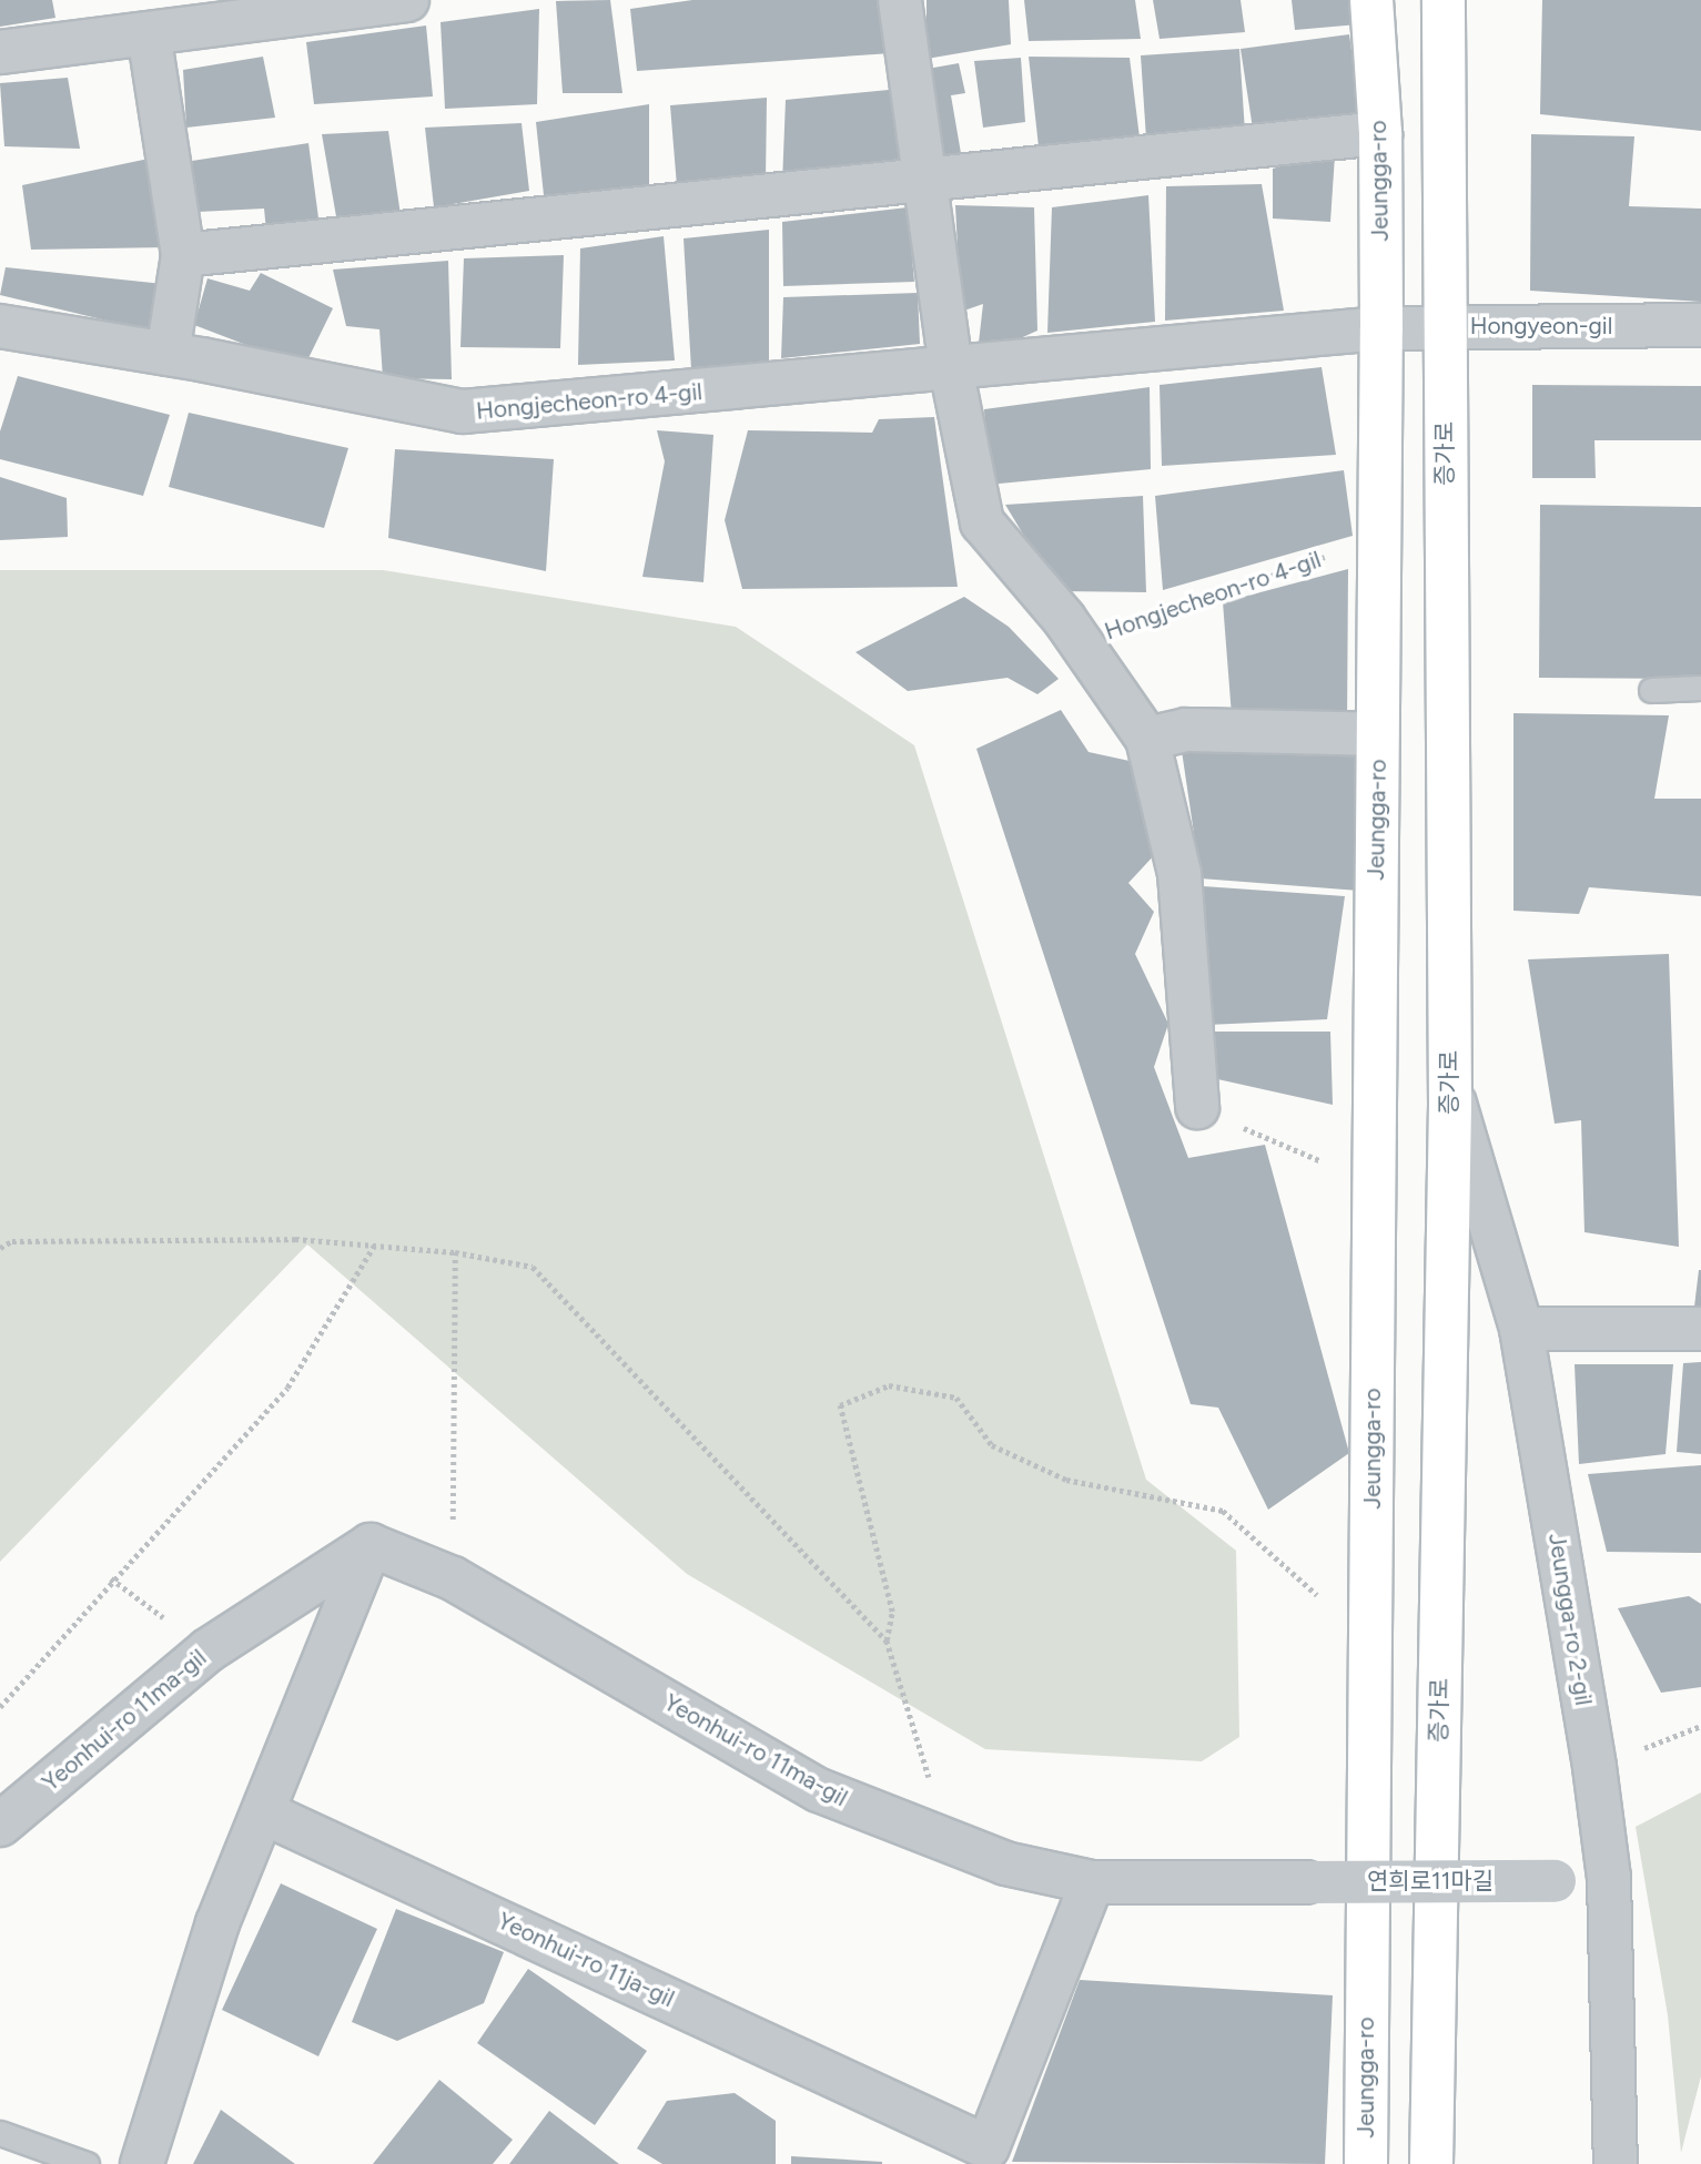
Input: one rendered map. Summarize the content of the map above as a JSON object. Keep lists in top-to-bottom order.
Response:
{
  "streets": {
    "main road": ["Jeungga-ro", "증가로"],
    "street": [
      "Hongyeon-gil",
      "Hongjecheon-ro 4-gil",
      "Jeungga-ro 2-gil",
      "Yeonhui-ro 11ma-gil",
      "연희로11마길",
      "Yeonhui-ro 11ja-gil"
    ]
  },
  "crossings": [
    ["Jeungga-ro", "Hongyeon-gil"],
    ["Jeungga-ro", "Hongjecheon-ro 4-gil"],
    ["Hongyeon-gil", "Hongjecheon-ro 4-gil"],
    ["Hongyeon-gil", "증가로"],
    ["증가로", "Jeungga-ro 2-gil"],
    ["Jeungga-ro 2-gil", "연희로11마길"],
    ["Yeonhui-ro 11ma-gil", "연희로11마길"],
    ["Yeonhui-ro 11ma-gil", "Yeonhui-ro 11ja-gil"]
  ]
}
